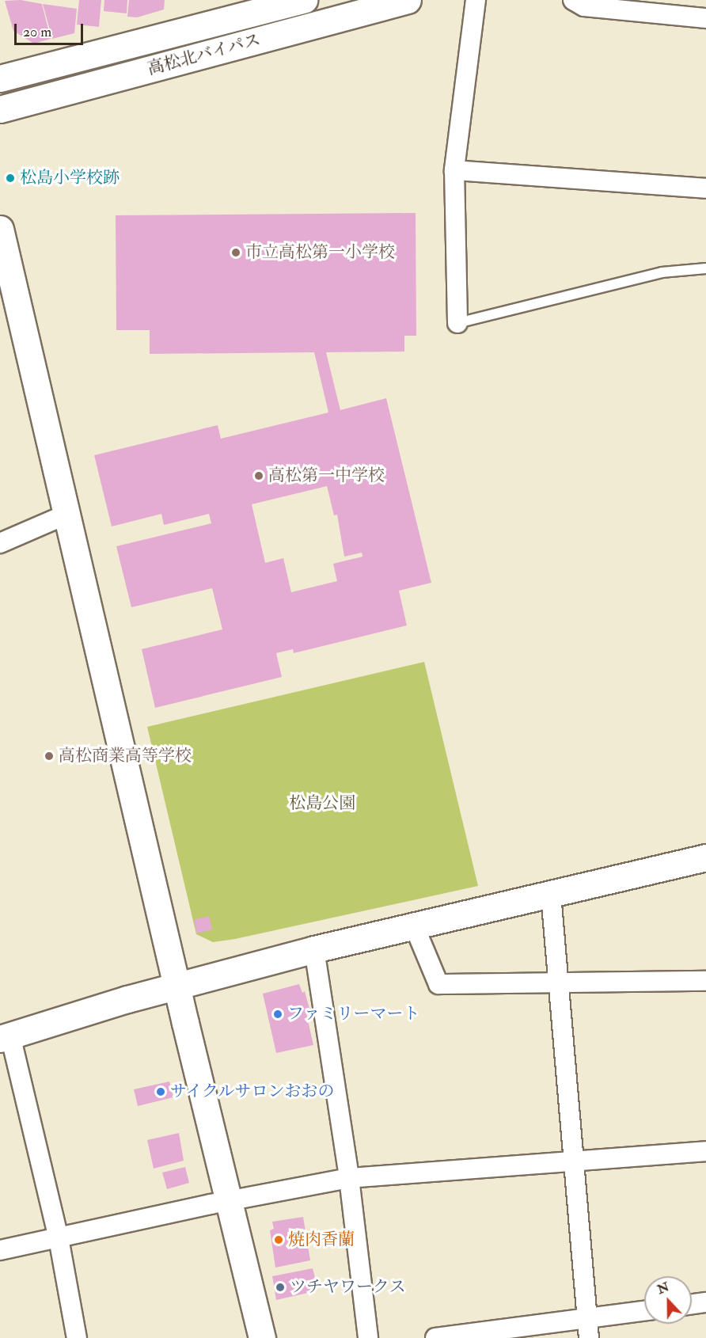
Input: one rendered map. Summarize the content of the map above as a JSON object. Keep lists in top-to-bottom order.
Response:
{
  "streets": {
    "main road": ["高松北バイパス"]
  },
  "parks": ["松島公園"],
  "places": [
    "松島小学校跡",
    "市立高松第一小学校",
    "高松第一中学校",
    "高松商業高等学校",
    "ファミリーマート",
    "サイクルサロンおおの",
    "焼肉香蘭",
    "ツチヤワークス"
  ],
  "scale_bar": "20 m",
  "north": "top"
}
